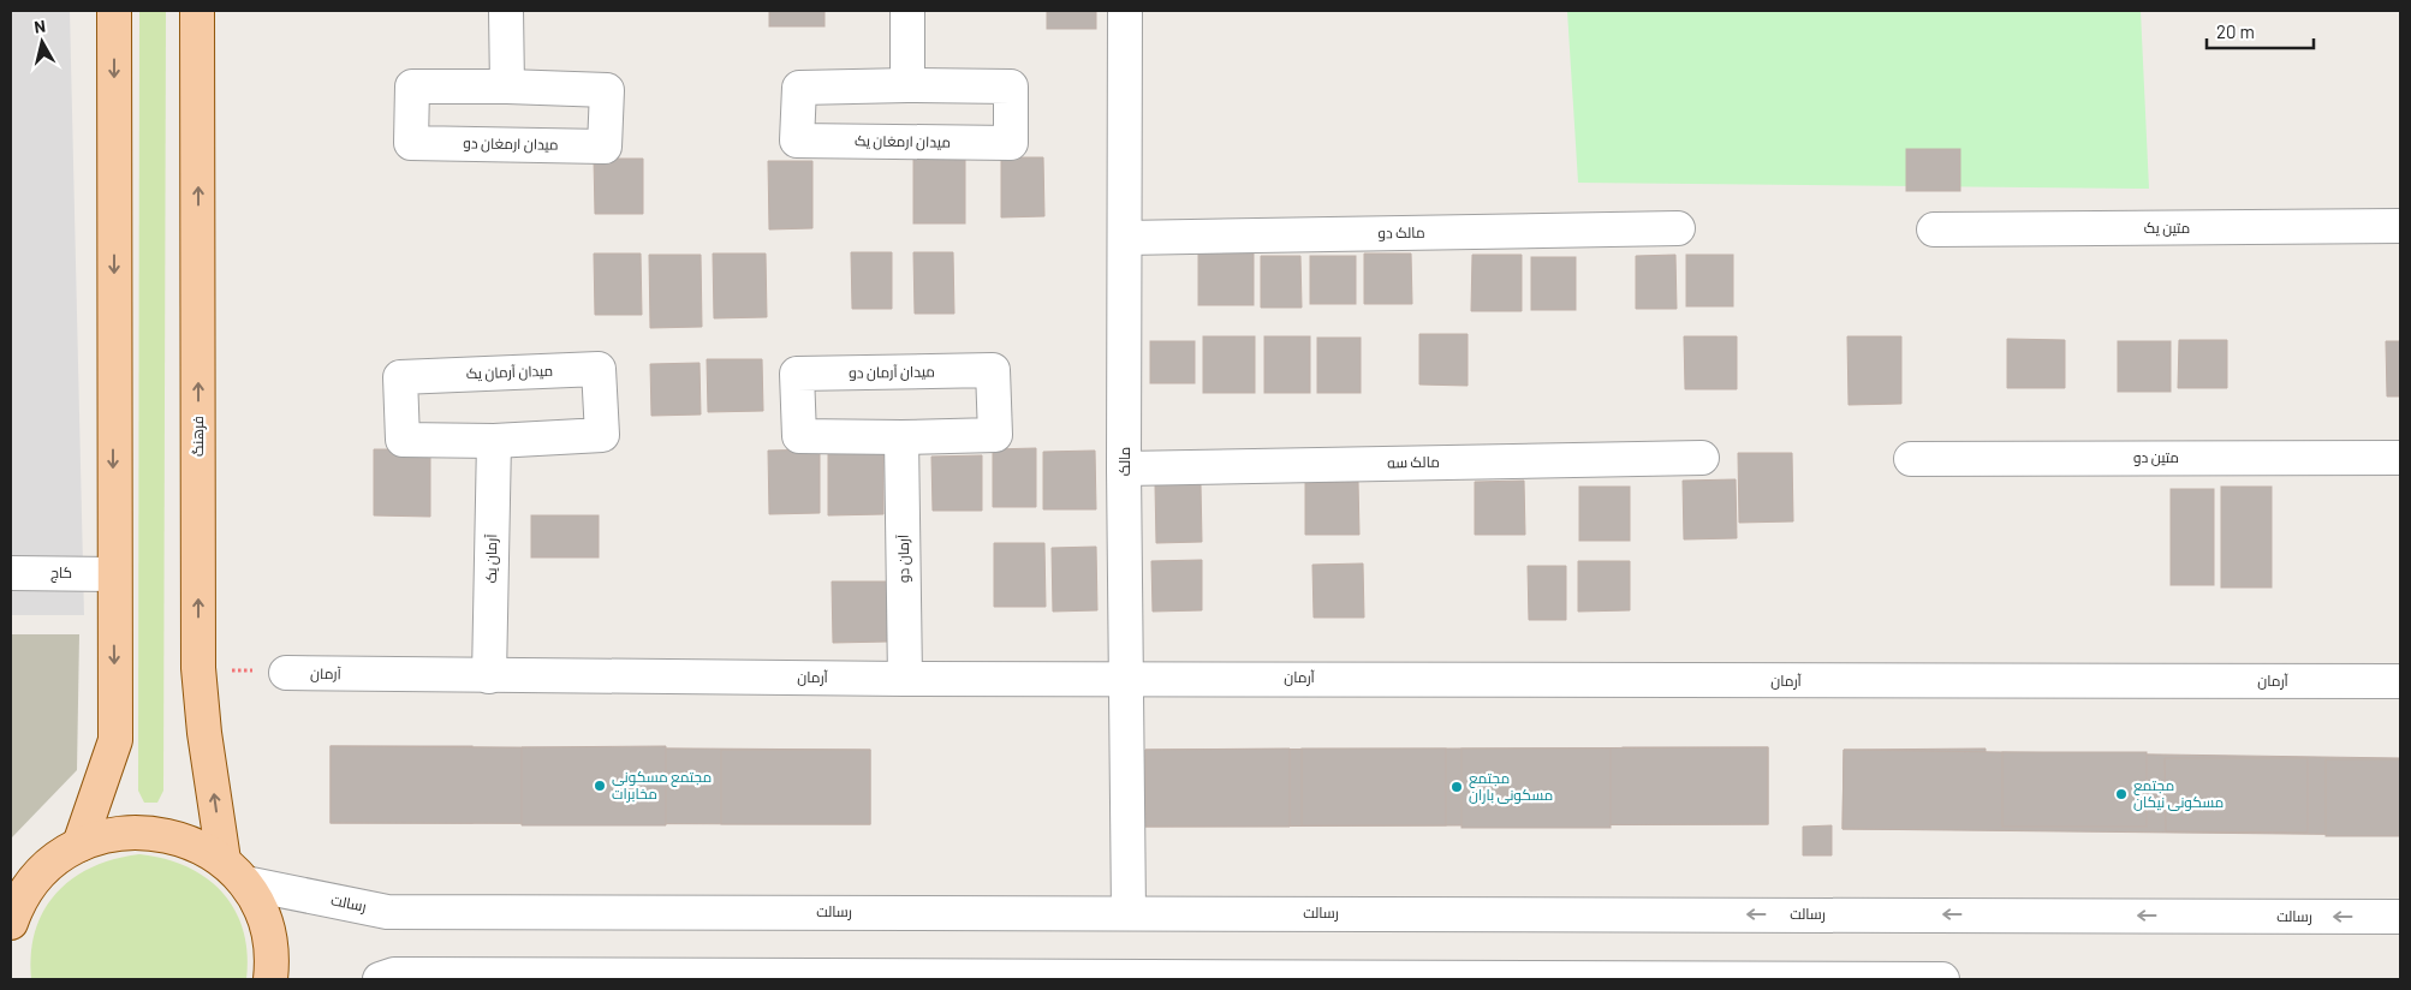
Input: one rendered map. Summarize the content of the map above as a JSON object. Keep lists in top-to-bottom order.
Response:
{
  "streets": {
    "main road": ["فرهنگ"],
    "street": [
      "میدان ارمغان یک",
      "میدان ارمغان دو",
      "متین یک",
      "مالک دو",
      "میدان آرمان یک",
      "میدان آرمان دو",
      "متین دو",
      "مالک",
      "مالک سه",
      "آرمان یک",
      "آرمان دو",
      "کاج",
      "آرمان",
      "رسالت"
    ]
  },
  "crossings": [
    ["مالک دو", "مالک"],
    ["میدان آرمان یک", "آرمان یک"],
    ["میدان آرمان دو", "آرمان دو"],
    ["فرهنگ", "رسالت"],
    ["مالک", "مالک سه"],
    ["مالک", "آرمان"],
    ["مالک", "رسالت"],
    ["آرمان یک", "آرمان"],
    ["آرمان دو", "آرمان"]
  ],
  "places": ["مجتمع مسکونی مخابرات", "مجتمع مسکونی باران", "مجتمع مسکونی نیکان"],
  "scale_bar": "20 m",
  "north": "top"
}
